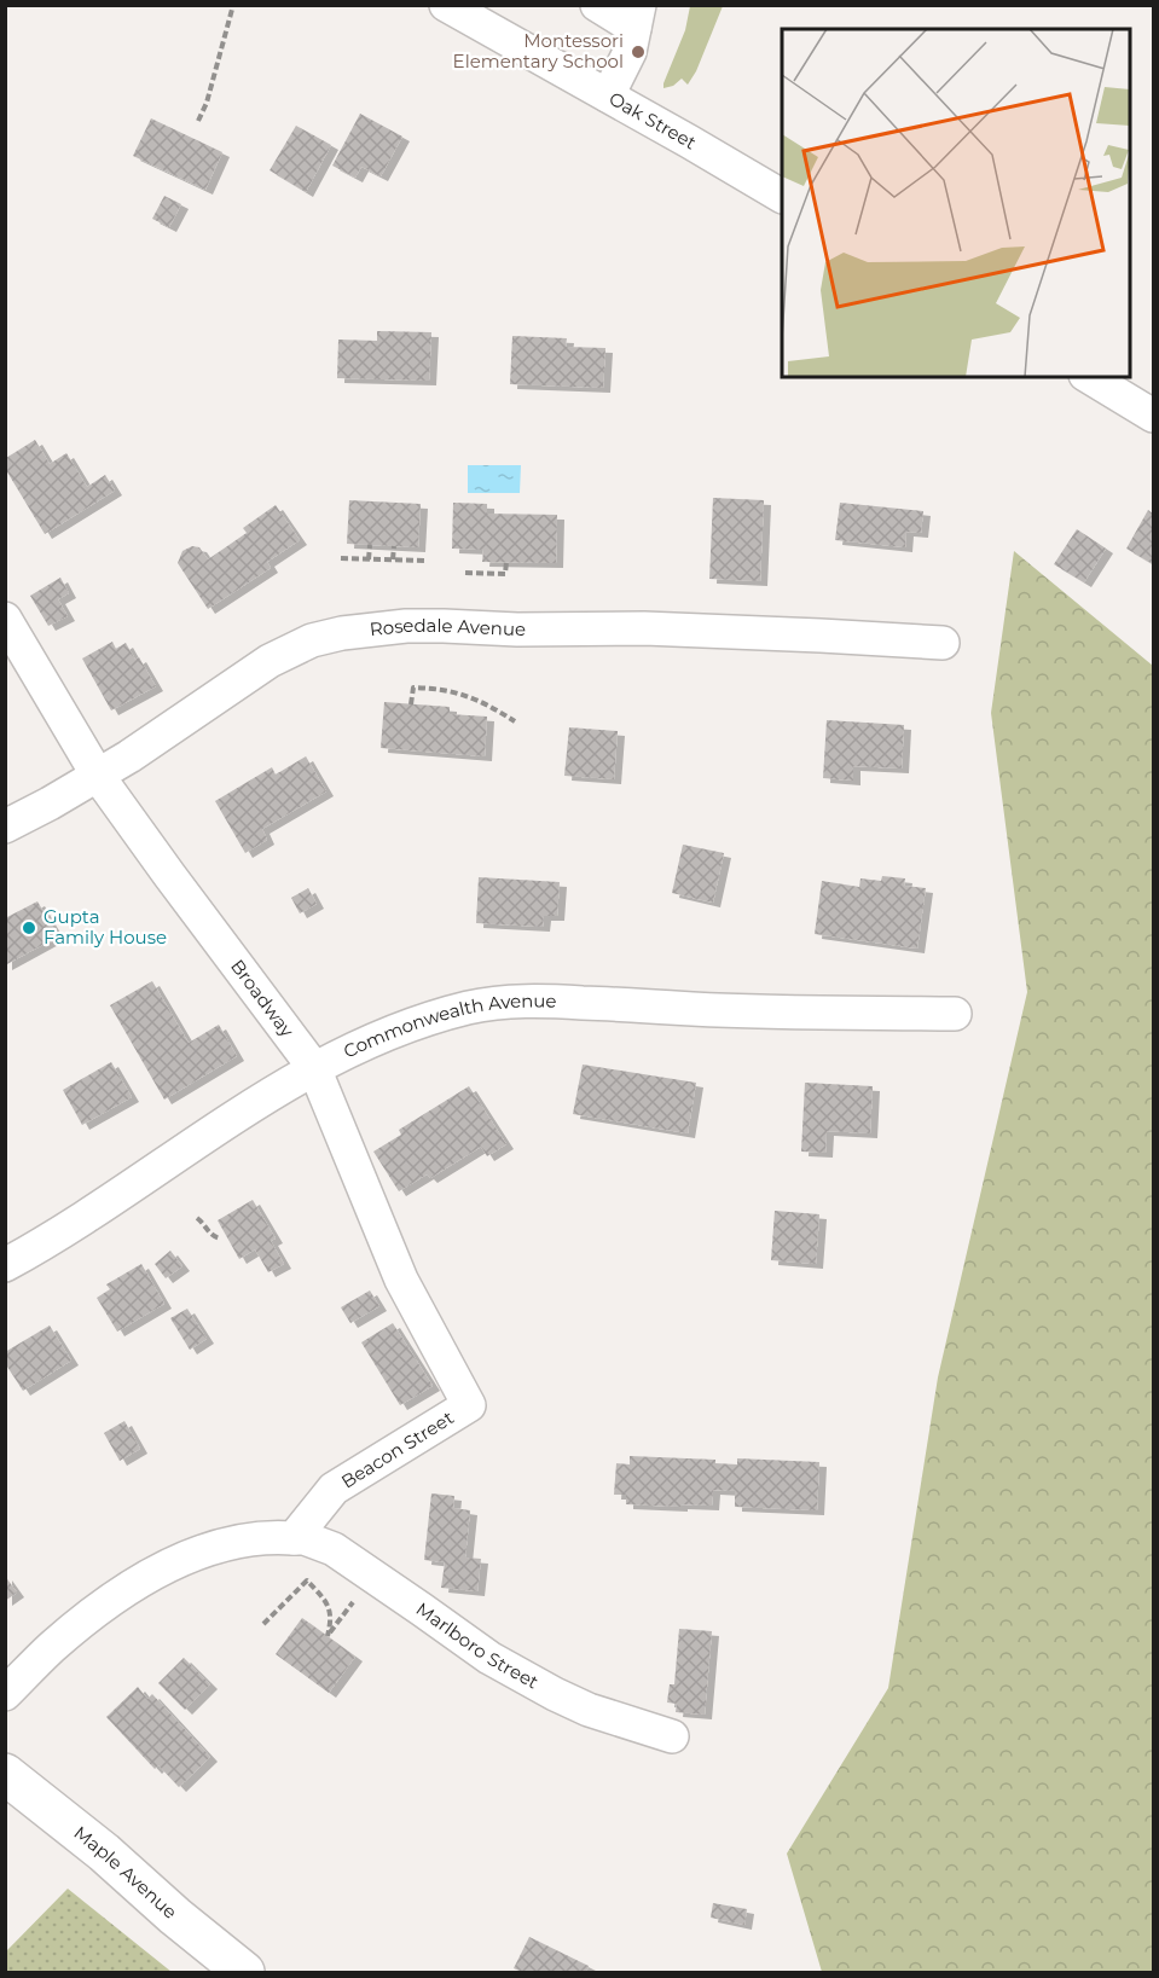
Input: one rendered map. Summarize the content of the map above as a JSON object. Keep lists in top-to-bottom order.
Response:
{
  "streets": {
    "main road": ["Maple Avenue"],
    "street": [
      "Oak Street",
      "Rosedale Avenue",
      "Broadway",
      "Commonwealth Avenue",
      "Beacon Street",
      "Marlboro Street"
    ]
  },
  "crossings": [
    ["Rosedale Avenue", "Broadway"],
    ["Broadway", "Commonwealth Avenue"],
    ["Broadway", "Beacon Street"],
    ["Beacon Street", "Marlboro Street"]
  ],
  "places": ["Montessori Elementary School", "Gupta Family House"]
}
